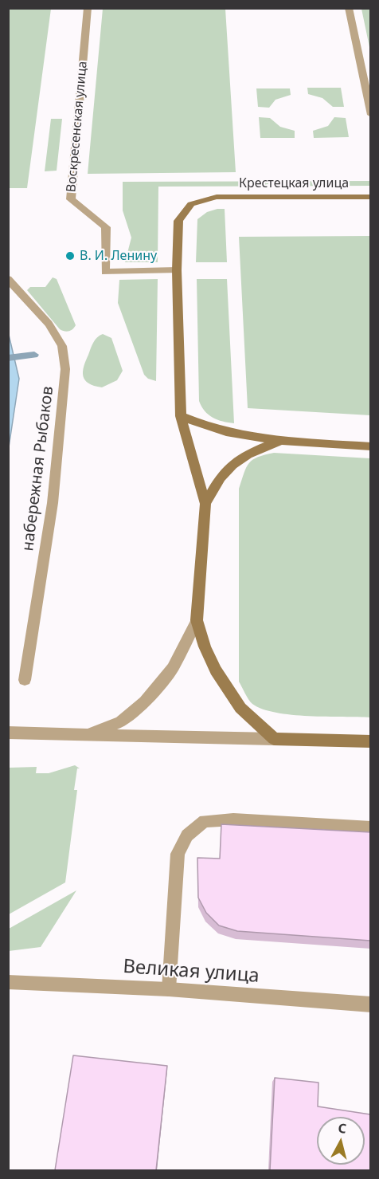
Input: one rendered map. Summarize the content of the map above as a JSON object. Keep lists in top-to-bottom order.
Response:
{
  "streets": {
    "main road": ["Крестецкая улица"],
    "street": ["Воскресенская улица", "набережная Рыбаков", "Великая улица"]
  },
  "crossings": [
    ["Воскресенская улица", "Крестецкая улица"]
  ],
  "places": ["В. И. Ленину"],
  "north": "top"
}
